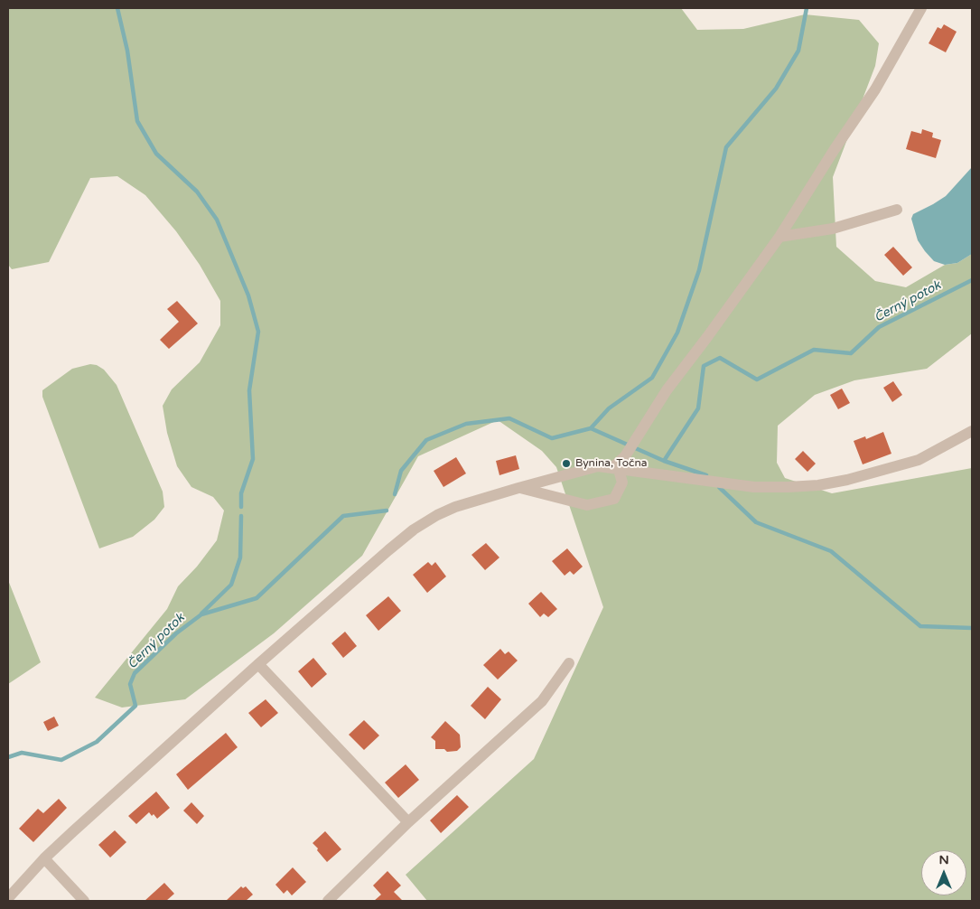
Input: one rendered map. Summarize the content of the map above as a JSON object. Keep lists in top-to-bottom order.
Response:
{
  "water": ["Černý potok"],
  "places": ["Bynina, Točna"],
  "north": "top"
}
